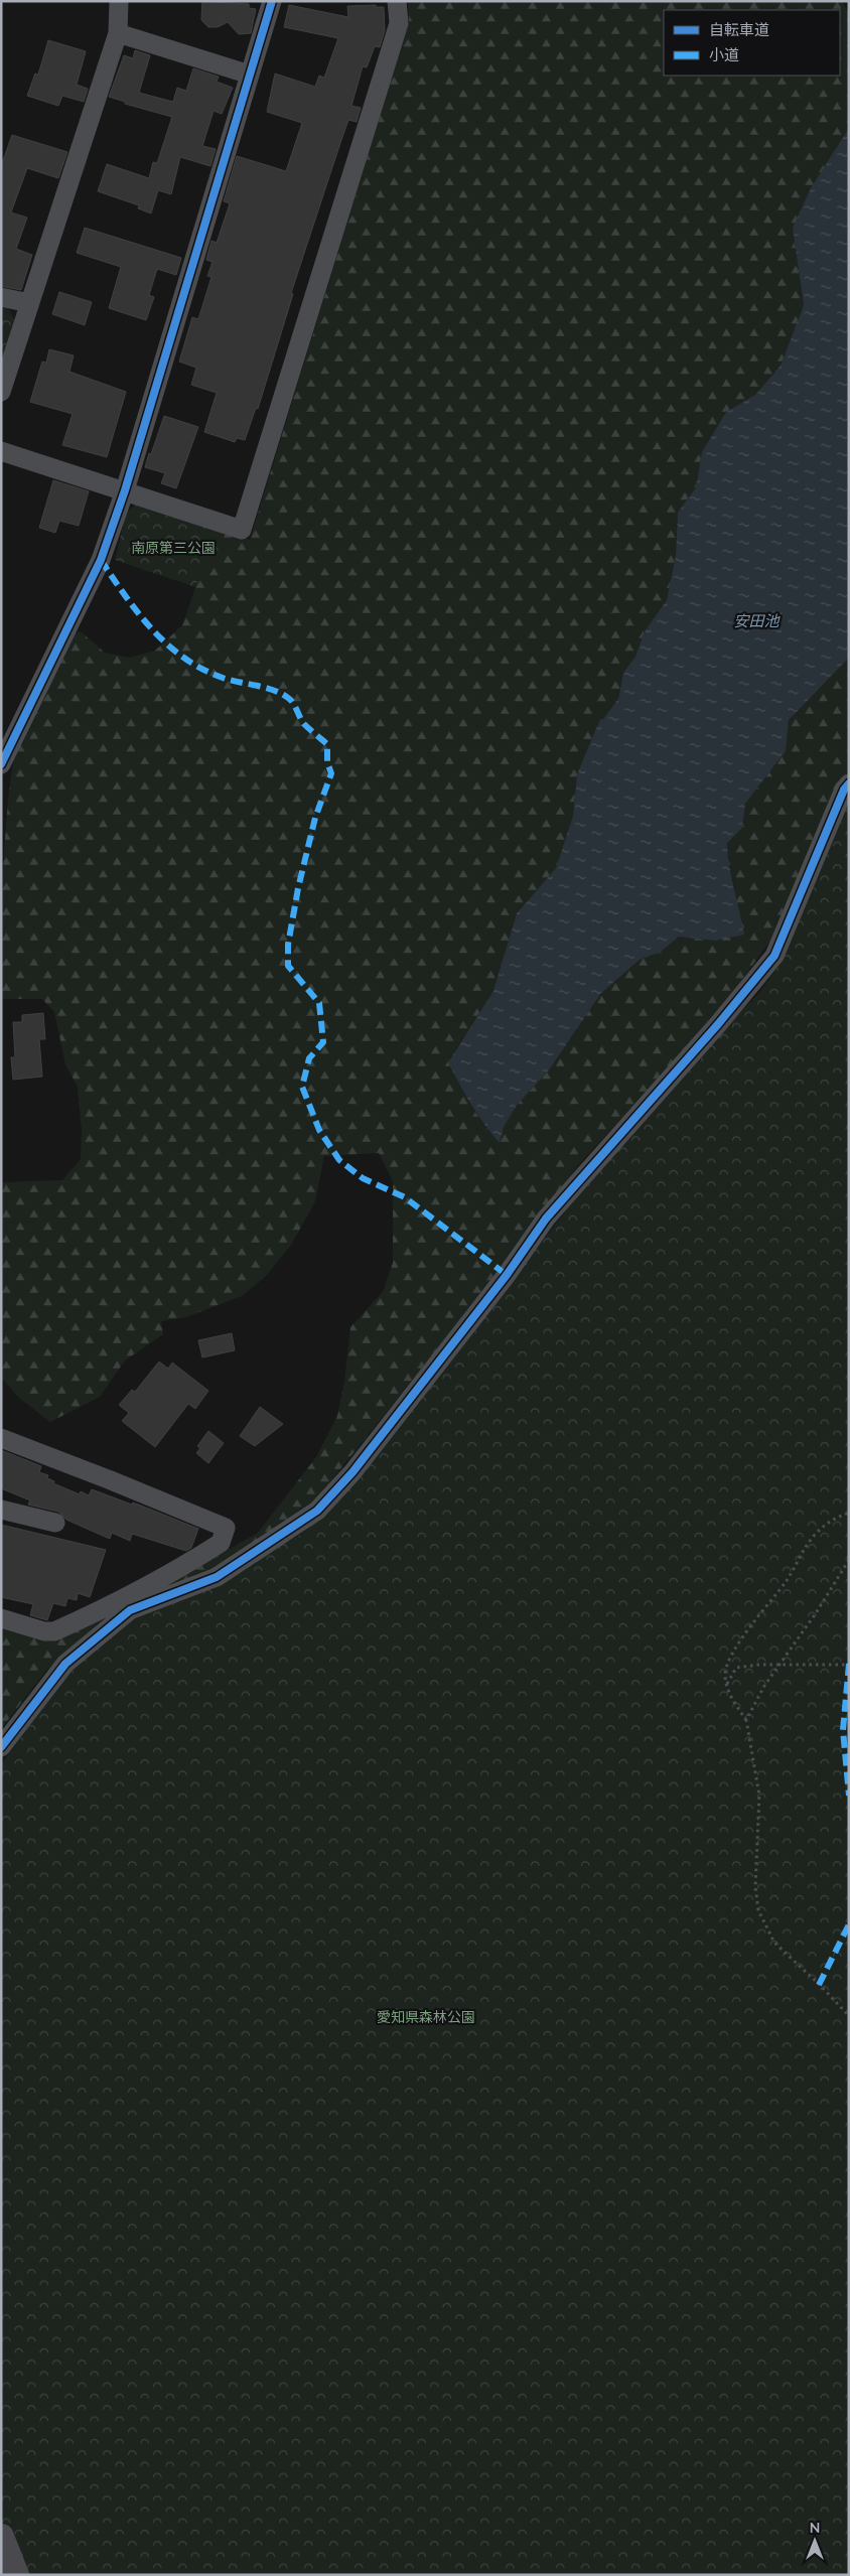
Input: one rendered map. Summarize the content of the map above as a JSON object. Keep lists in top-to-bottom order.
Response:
{
  "water": ["安田池"],
  "parks": ["南原第三公園", "愛知県森林公園"],
  "legend": ["自転車道", "小道"],
  "north": "top"
}
